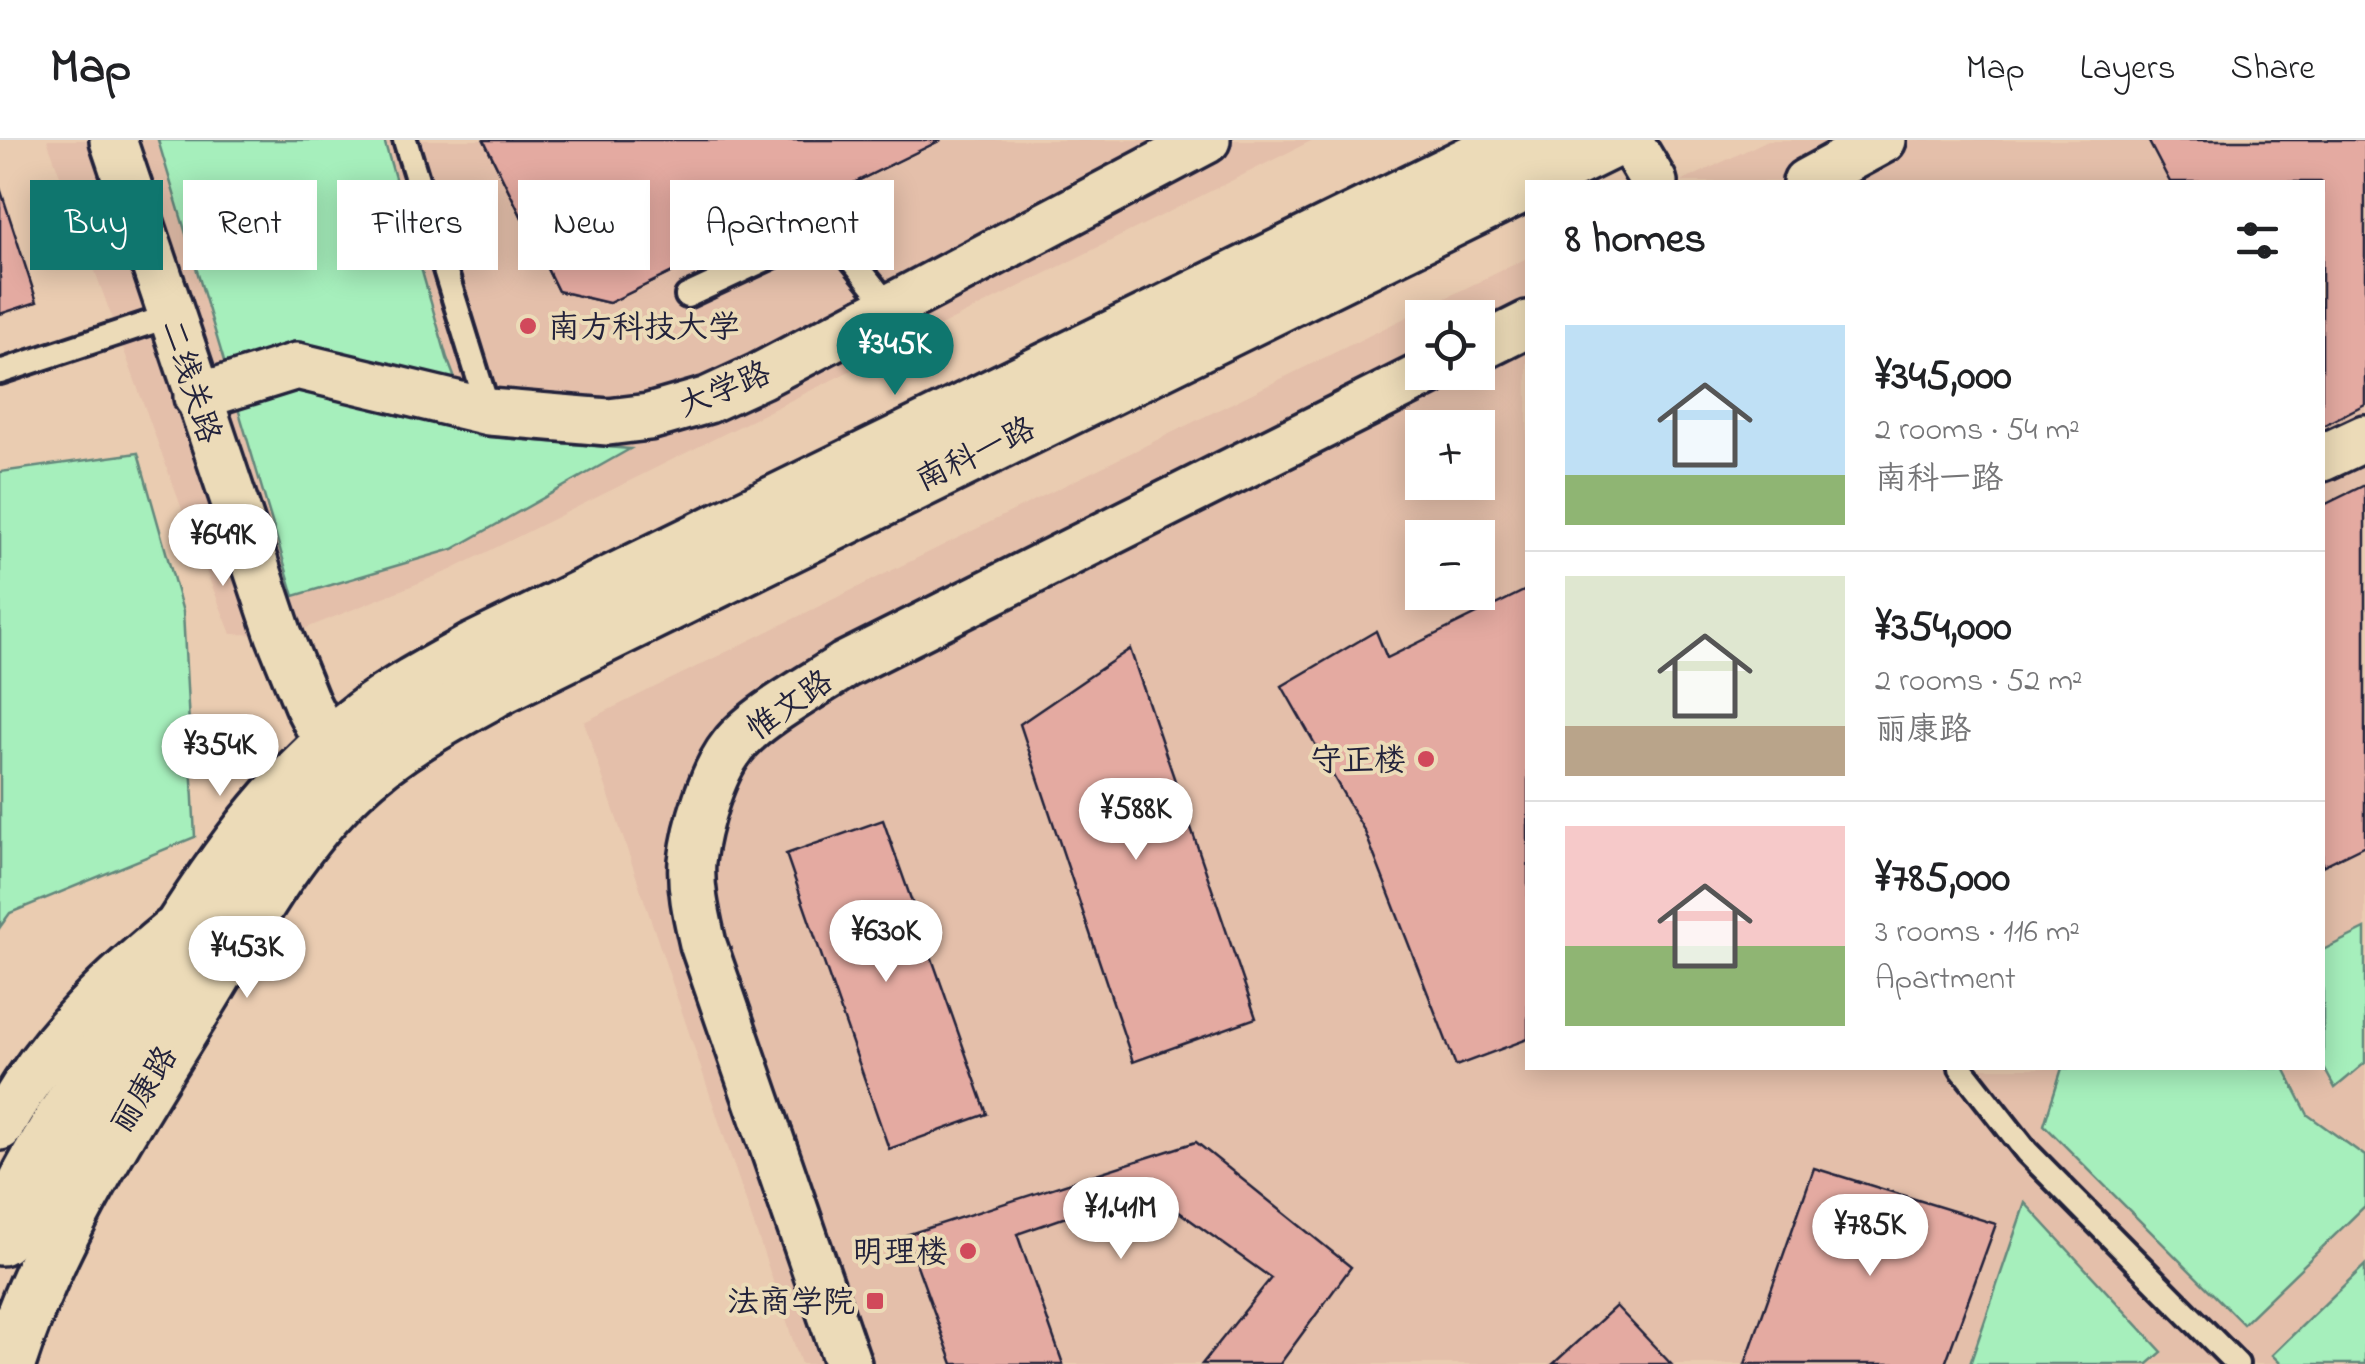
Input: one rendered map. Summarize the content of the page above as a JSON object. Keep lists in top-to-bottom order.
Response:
{
  "streets": {
    "street": [
      "二线关路",
      "大学路",
      "南科一路",
      "惟文路",
      "丽康路"
    ]
  },
  "crossings": [
    ["二线关路", "大学路"],
    ["二线关路", "南科一路"],
    ["二线关路", "丽康路"],
    ["南科一路", "丽康路"]
  ],
  "places": {
    "other": ["南方科技大学", "守正楼", "明理楼"],
    "transit": ["法商学院"]
  },
  "page": {
    "header": "Map",
    "nav": ["Map", "Layers", "Share"],
    "chip": [
      "Buy",
      "Rent",
      "Filters",
      "New",
      "Apartment"
    ],
    "heading": "8 homes",
    "map_buttons": ["+", "−"],
    "list": [
      {
        "name": "¥345,000",
        "note": "2 rooms · 54 m² · 南科一路"
      },
      {
        "name": "¥354,000",
        "note": "2 rooms · 52 m² · 丽康路"
      },
      {
        "name": "¥785,000",
        "note": "3 rooms · 116 m² · Apartment"
      }
    ],
    "price": [
      "¥345K",
      "¥649K",
      "¥354K",
      "¥588K",
      "¥630K",
      "¥453K",
      "¥1.41M",
      "¥785K"
    ]
  }
}
